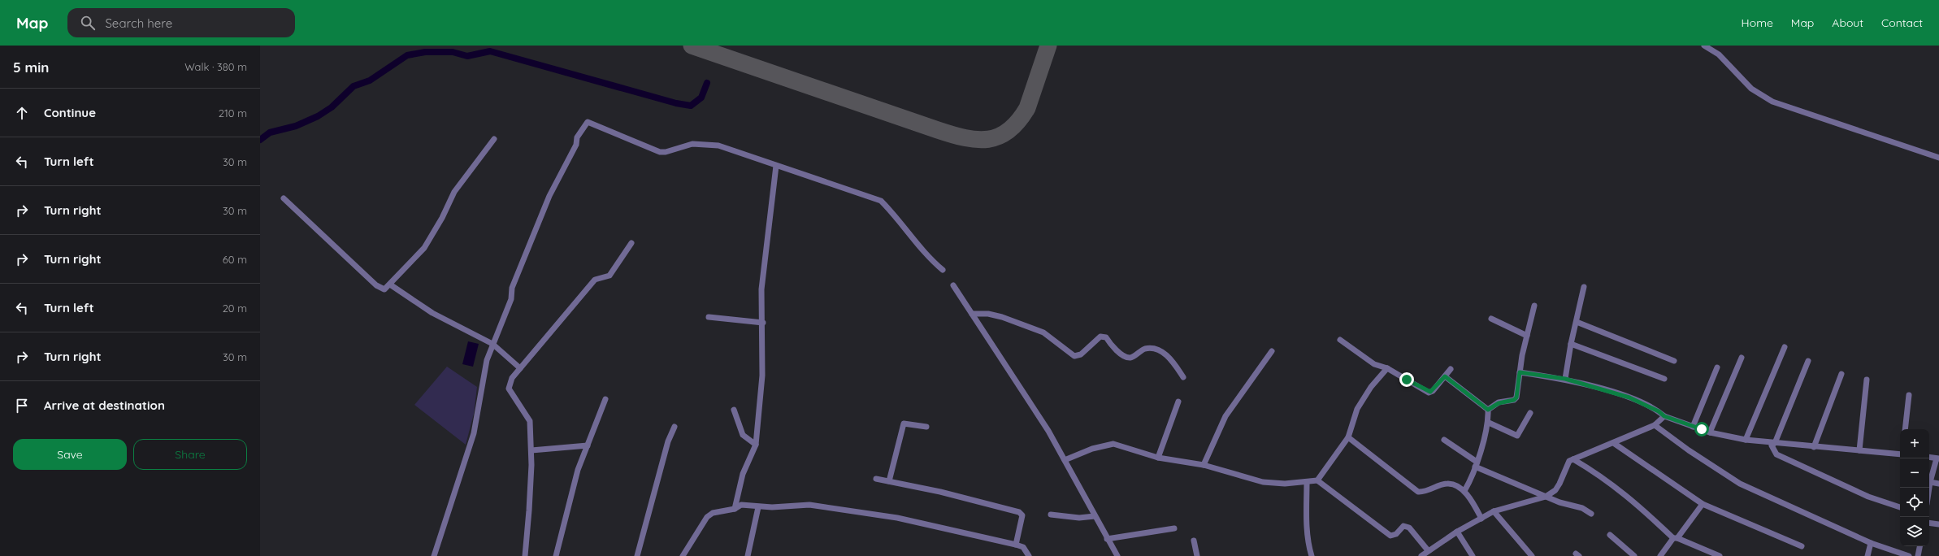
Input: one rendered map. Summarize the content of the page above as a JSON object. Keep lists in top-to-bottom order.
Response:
{
  "page": {
    "header": "Map",
    "search": "Search here",
    "nav": [
      "Home",
      "Map",
      "About",
      "Contact"
    ],
    "heading": ["5 min", "Walk · 380 m"],
    "list": [
      ["Continue", "210 m"],
      ["Turn left", "30 m"],
      ["Turn right", "30 m"],
      ["Turn right", "60 m"],
      ["Turn left", "20 m"],
      ["Turn right", "30 m"],
      "Arrive at destination"
    ],
    "buttons": ["Save", "Share"],
    "map_buttons": ["+", "−"]
  }
}
